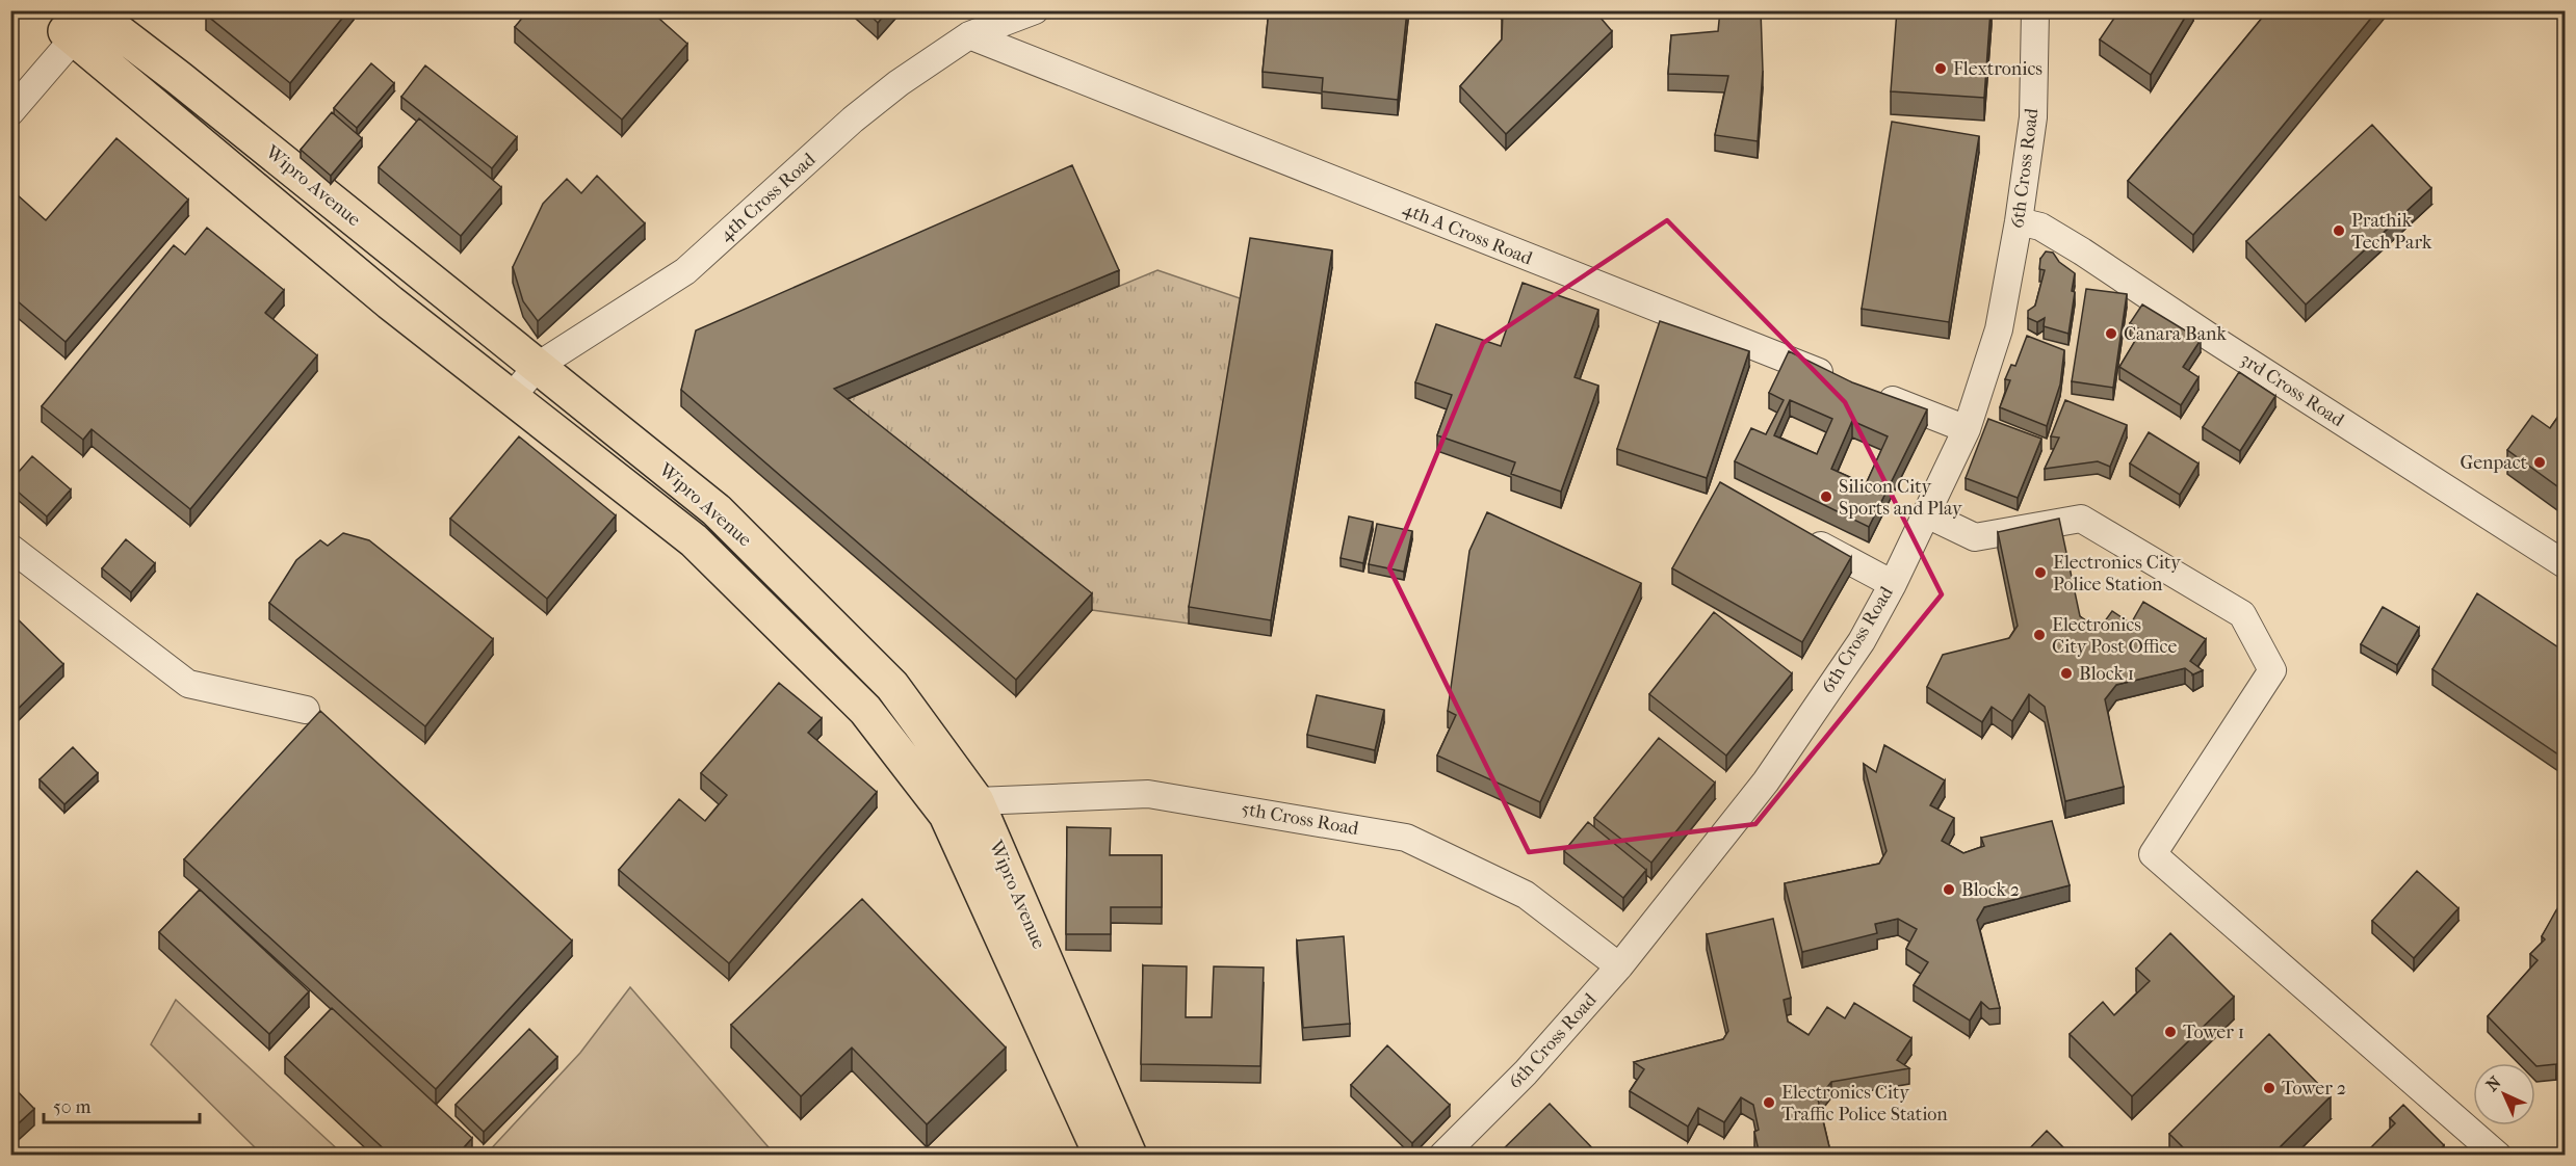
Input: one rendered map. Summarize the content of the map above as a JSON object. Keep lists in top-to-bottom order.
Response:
{
  "streets": {
    "main road": ["Wipro Avenue"],
    "street": [
      "6th Cross Road",
      "4th Cross Road",
      "4th A Cross Road",
      "3rd Cross Road",
      "5th Cross Road"
    ]
  },
  "crossings": [
    ["6th Cross Road", "4th A Cross Road"],
    ["6th Cross Road", "3rd Cross Road"],
    ["6th Cross Road", "5th Cross Road"],
    ["Wipro Avenue", "4th Cross Road"],
    ["Wipro Avenue", "5th Cross Road"],
    ["4th Cross Road", "4th A Cross Road"]
  ],
  "places": [
    "Flextronics",
    "Prathik Tech Park",
    "Canara Bank",
    "Genpact",
    "Silicon City Sports and Play",
    "Electronics City Police Station",
    "Electronics City Post Office",
    "Block 1",
    "Block 2",
    "Tower 1",
    "Tower 2",
    "Electronics City Traffic Police Station"
  ],
  "scale_bar": "50 m",
  "north": "top left"
}
